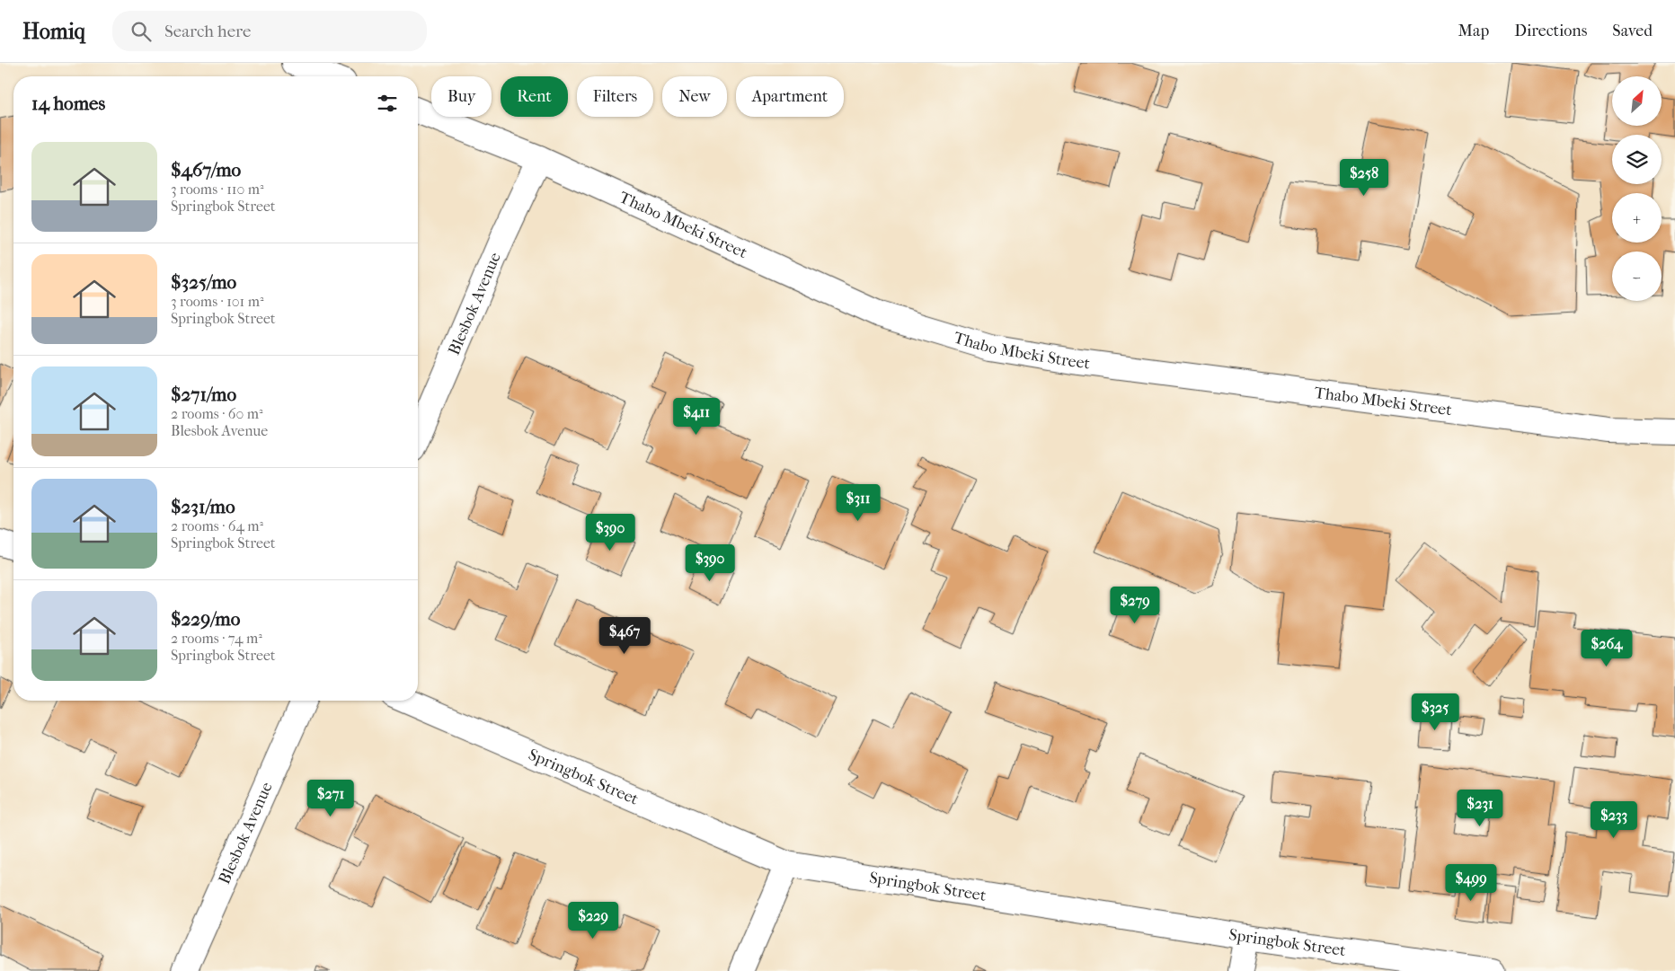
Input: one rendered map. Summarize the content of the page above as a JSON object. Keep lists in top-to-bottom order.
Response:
{
  "streets": {
    "street": ["Thabo Mbeki Street", "Blesbok Avenue", "Springbok Street"]
  },
  "crossings": [
    ["Thabo Mbeki Street", "Blesbok Avenue"]
  ],
  "north": "top right",
  "page": {
    "header": "Homiq",
    "search": "Search here",
    "nav": ["Map", "Directions", "Saved"],
    "map_buttons": ["+", "−"],
    "chip": [
      "Buy",
      "Rent",
      "Filters",
      "New",
      "Apartment"
    ],
    "heading": "14 homes",
    "list": [
      {
        "name": "$467/mo",
        "note": "3 rooms · 110 m² · Springbok Street"
      },
      {
        "name": "$325/mo",
        "note": "3 rooms · 101 m² · Springbok Street"
      },
      {
        "name": "$271/mo",
        "note": "2 rooms · 60 m² · Blesbok Avenue"
      },
      {
        "name": "$231/mo",
        "note": "2 rooms · 64 m² · Springbok Street"
      },
      {
        "name": "$229/mo",
        "note": "2 rooms · 74 m² · Springbok Street"
      }
    ],
    "price": [
      "$258",
      "$411",
      "$311",
      "$390",
      "$390",
      "$279",
      "$467",
      "$264",
      "$325",
      "$271",
      "$231",
      "$233",
      "$499",
      "$229"
    ]
  }
}
